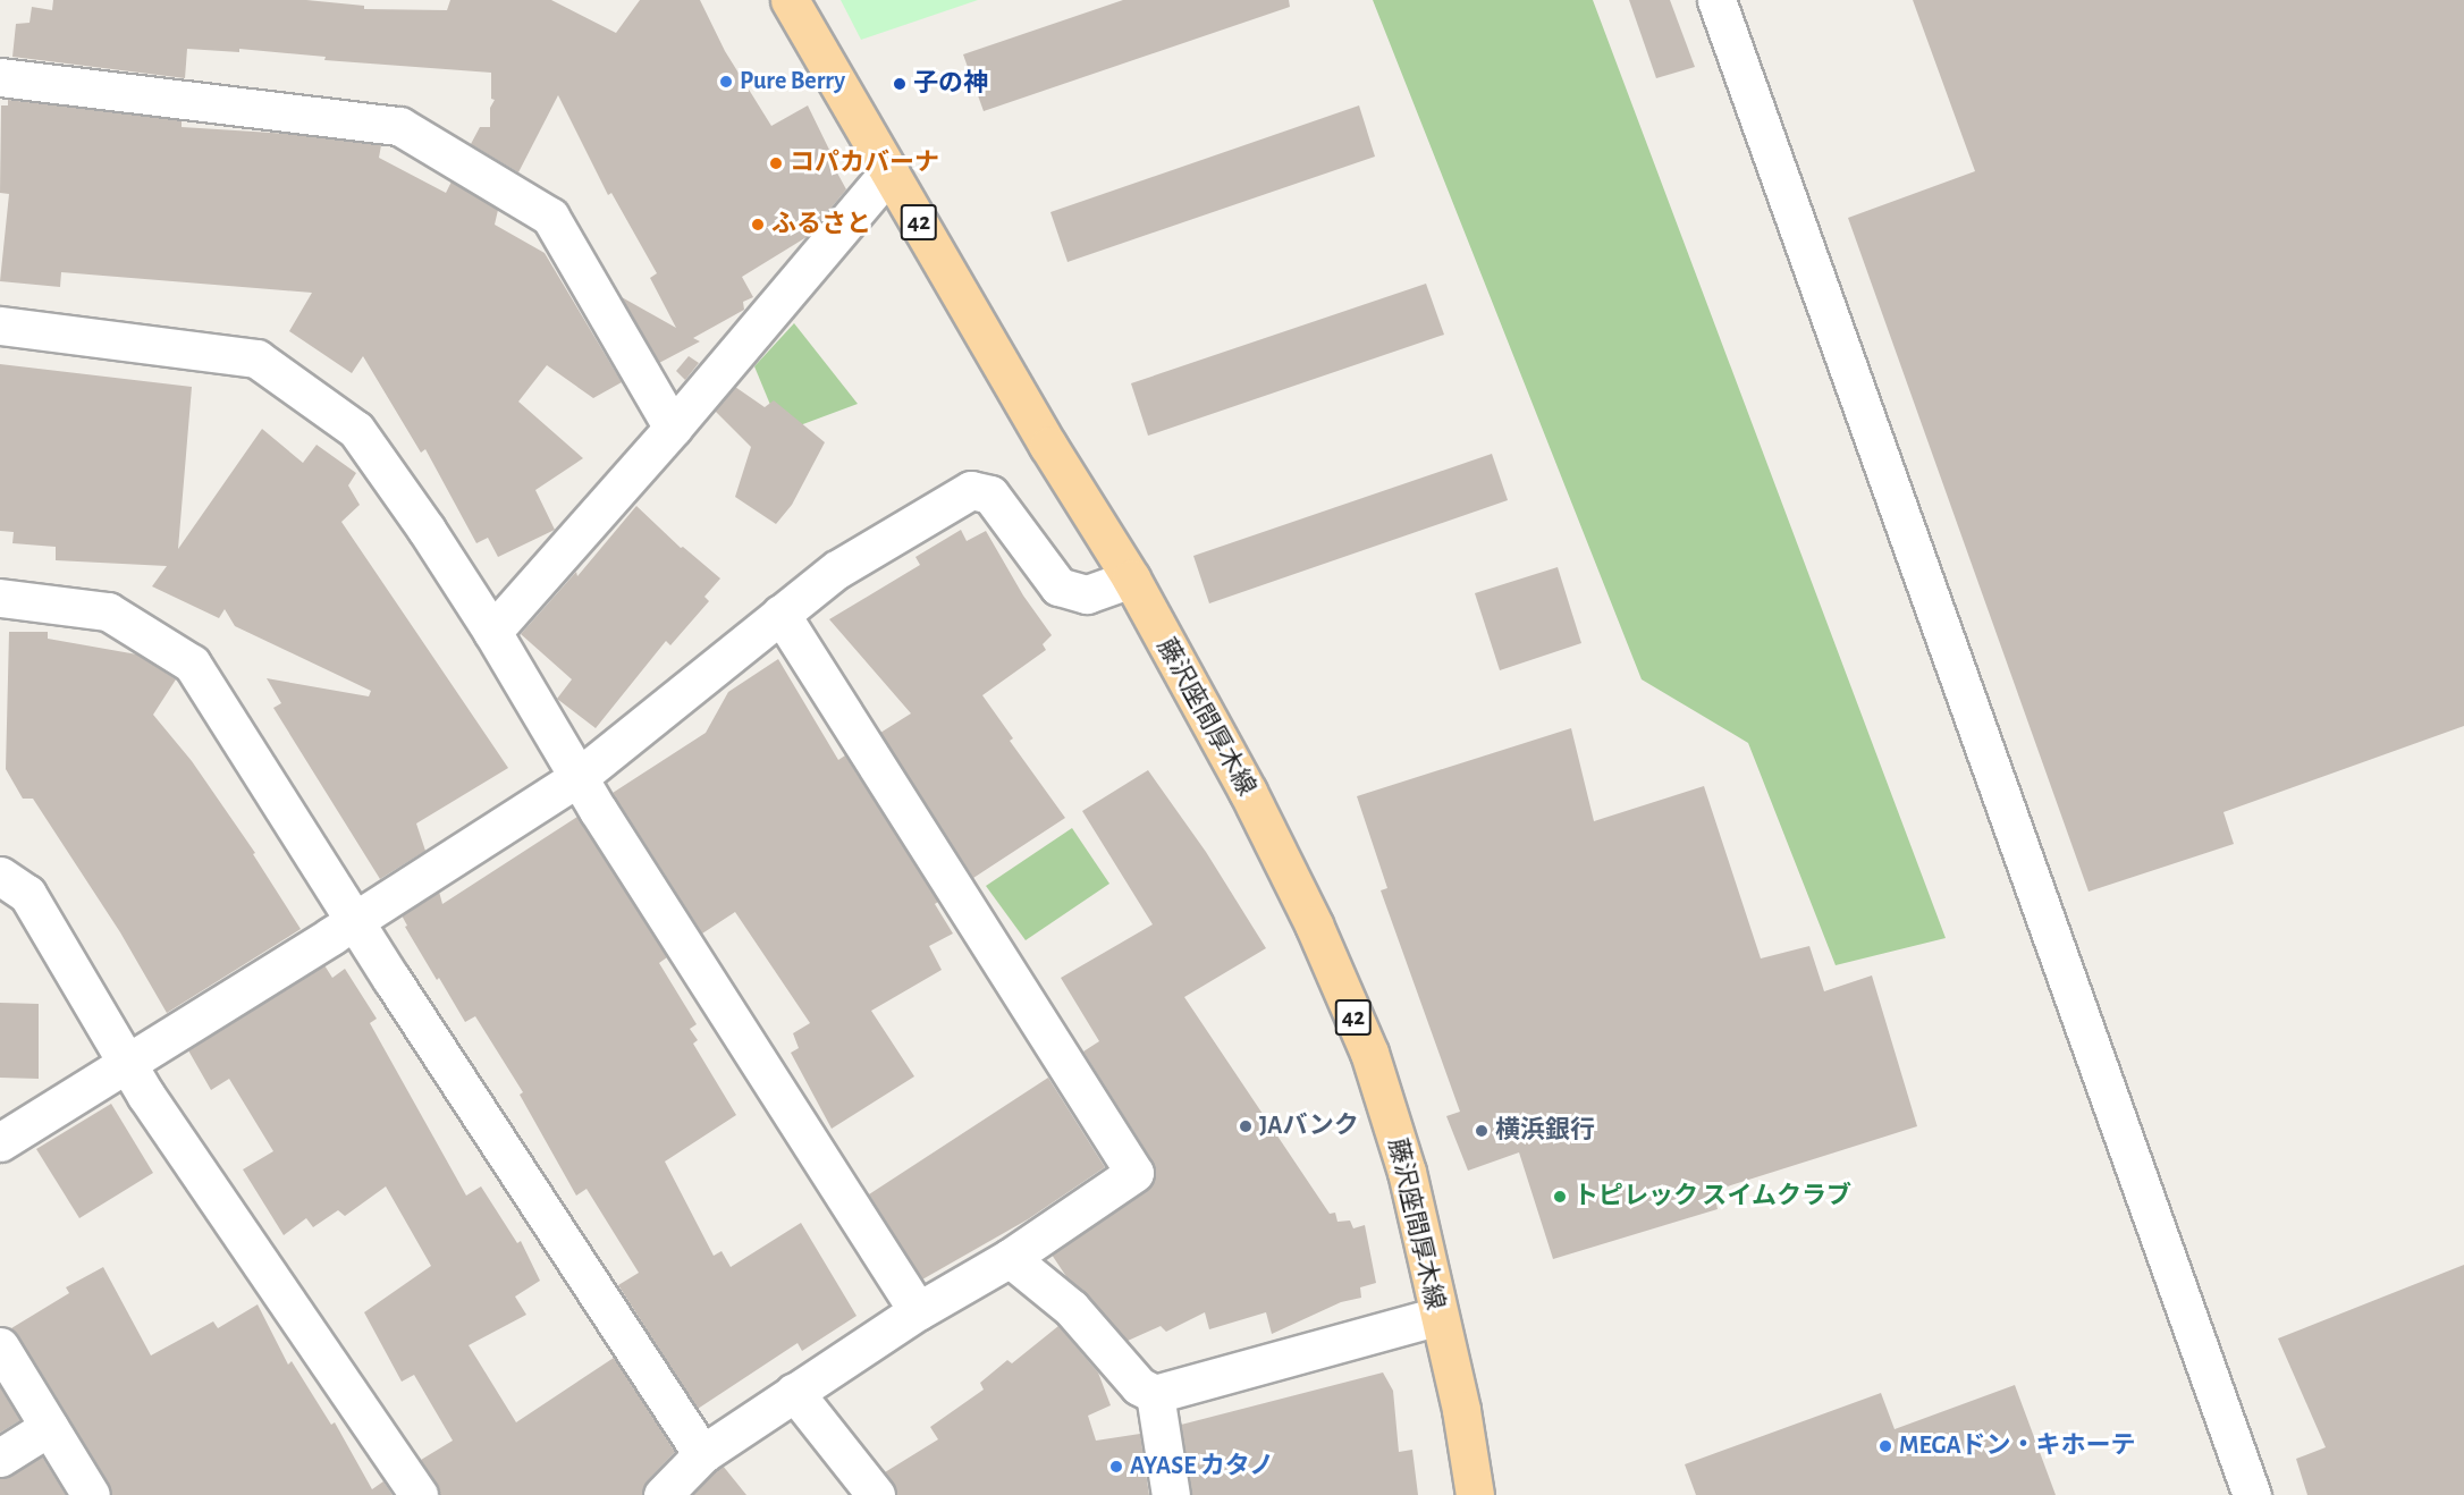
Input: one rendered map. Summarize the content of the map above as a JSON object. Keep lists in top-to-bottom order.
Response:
{
  "streets": {
    "main road": ["42", "藤沢座間厚木線"]
  },
  "places": [
    "Pure Berry",
    "子の神",
    "コパカバーナ",
    "ふるさと",
    "JAバンク",
    "横浜銀行",
    "トピレック スイムクラブ",
    "MEGAドン・キホーテ",
    "AYASE カタノ"
  ]
}
